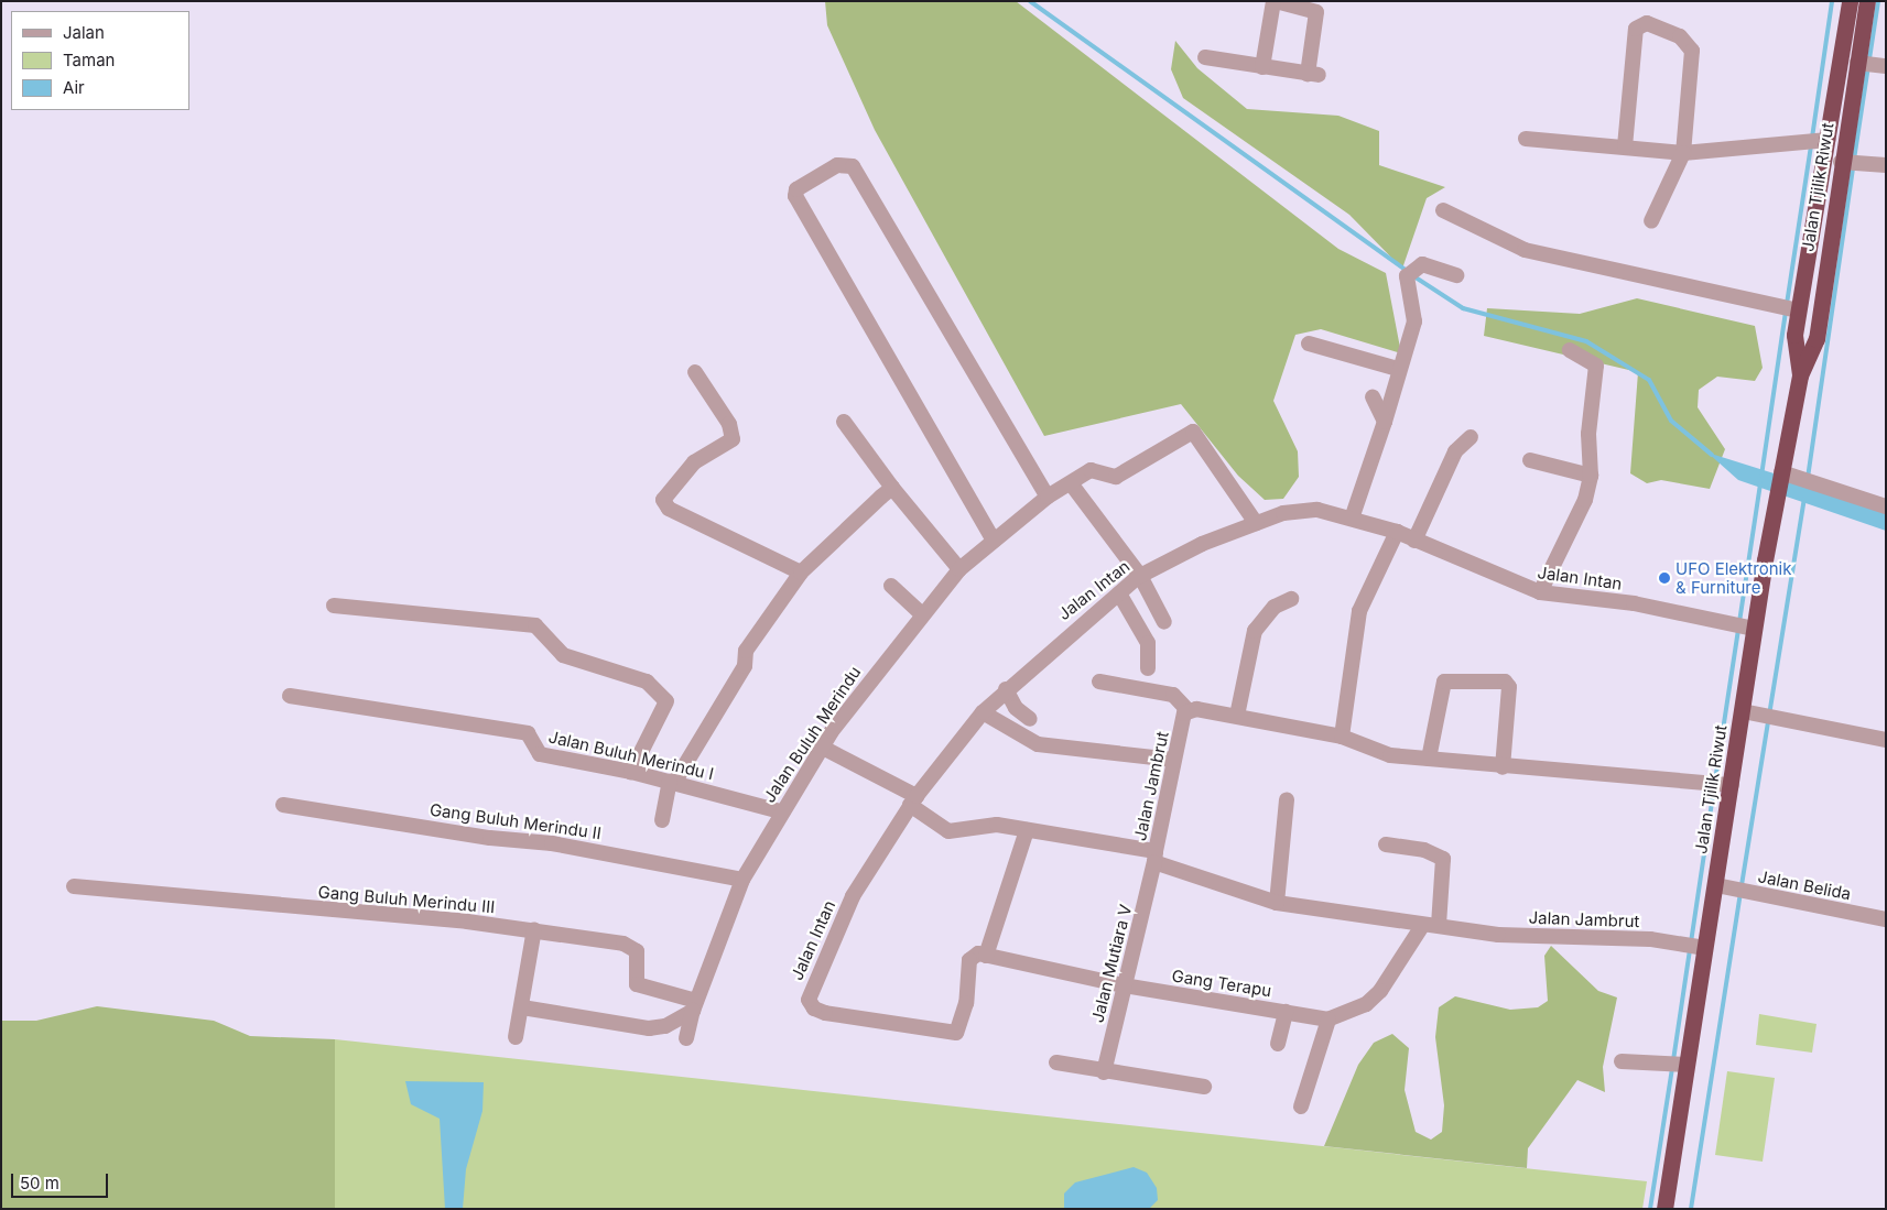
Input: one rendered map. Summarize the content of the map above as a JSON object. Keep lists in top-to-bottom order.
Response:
{
  "streets": {
    "highway": ["Jalan Tjilik Riwut"],
    "street": [
      "Jalan Intan",
      "Jalan Buluh Merindu",
      "Jalan Buluh Merindu I",
      "Jalan Jambrut",
      "Gang Buluh Merindu II",
      "Jalan Belida",
      "Gang Buluh Merindu III",
      "Jalan Mutiara V",
      "Gang Terapu"
    ]
  },
  "crossings": [
    ["Jalan Tjilik Riwut", "Jalan Intan"],
    ["Jalan Tjilik Riwut", "Jalan Jambrut"],
    ["Jalan Tjilik Riwut", "Jalan Belida"],
    ["Jalan Intan", "Jalan Buluh Merindu"],
    ["Jalan Intan", "Gang Terapu"],
    ["Jalan Buluh Merindu", "Jalan Buluh Merindu I"],
    ["Jalan Buluh Merindu", "Gang Buluh Merindu II"],
    ["Jalan Buluh Merindu", "Gang Buluh Merindu III"],
    ["Jalan Jambrut", "Jalan Mutiara V"],
    ["Jalan Mutiara V", "Gang Terapu"]
  ],
  "places": ["UFO Elektronik & Furniture"],
  "legend": ["Jalan", "Taman", "Air"],
  "scale_bar": "50 m"
}
